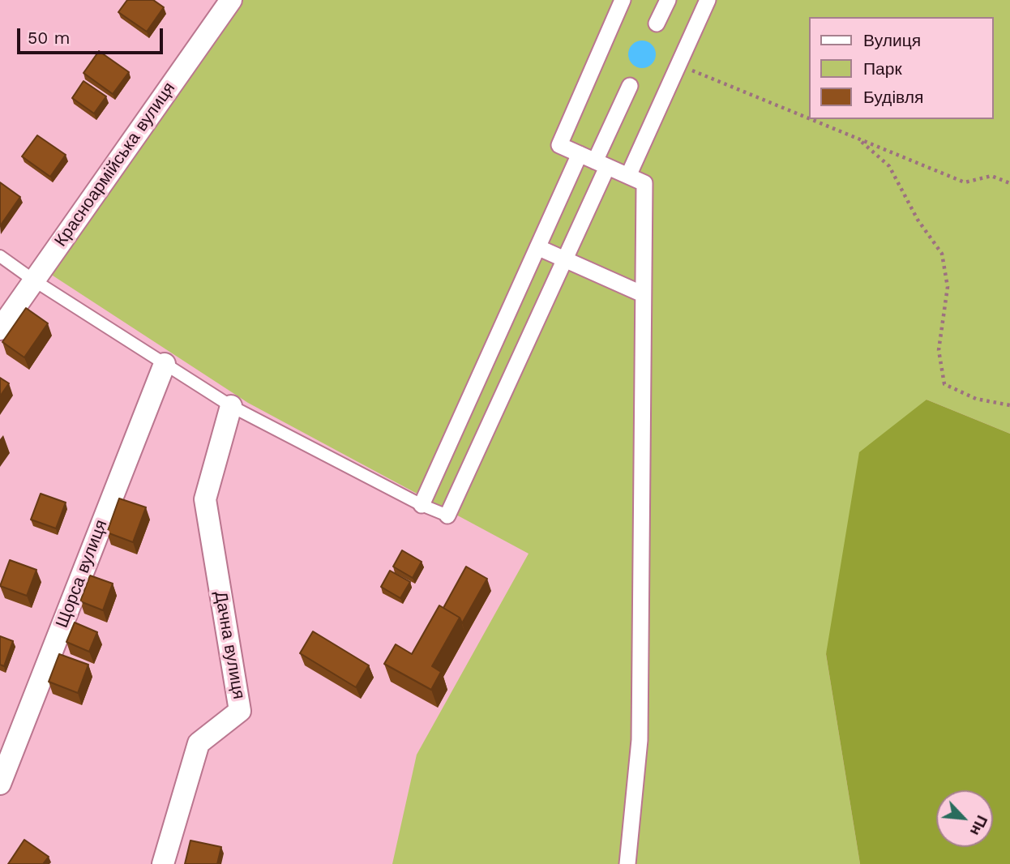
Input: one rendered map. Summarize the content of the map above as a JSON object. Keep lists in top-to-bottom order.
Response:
{
  "streets": {
    "street": ["Красноармійська вулиця", "Щорса вулиця", "Дачна вулиця"]
  },
  "legend": ["Вулиця", "Парк", "Будівля"],
  "scale_bar": "50 m",
  "north": "bottom right"
}
